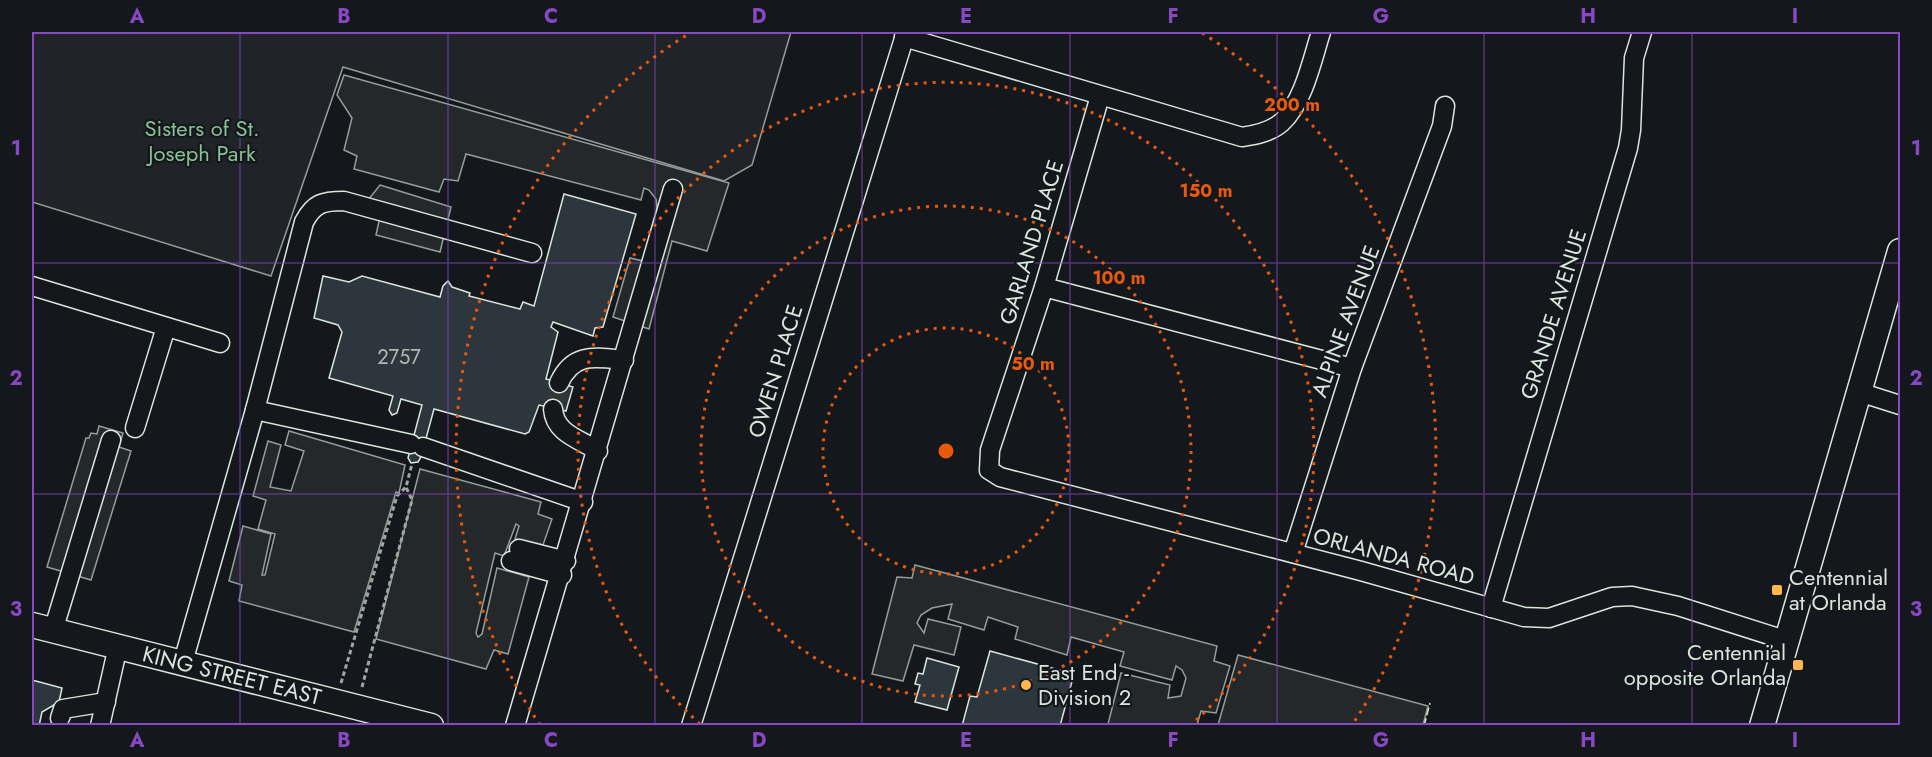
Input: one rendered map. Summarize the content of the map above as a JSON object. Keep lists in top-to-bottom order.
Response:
{
  "streets": {
    "main road": ["KING STREET EAST"],
    "street": [
      "GARLAND PLACE",
      "GRANDE AVENUE",
      "ALPINE AVENUE",
      "OWEN PLACE",
      "ORLANDA ROAD"
    ]
  },
  "crossings": [
    ["GARLAND PLACE", "ORLANDA ROAD"],
    ["GRANDE AVENUE", "ORLANDA ROAD"],
    ["ALPINE AVENUE", "ORLANDA ROAD"]
  ],
  "parks": ["Sisters of St. Joseph Park"],
  "places": {
    "transit": ["Centennial at Orlanda", "Centennial opposite Orlanda"],
    "other": ["East End - Division 2"]
  },
  "house_numbers": ["2757"],
  "grid": {
    "columns": [
      "A",
      "B",
      "C",
      "D",
      "E",
      "F",
      "G",
      "H",
      "I"
    ],
    "rows": ["1", "2", "3"]
  },
  "rings": [
    "200 m",
    "150 m",
    "100 m",
    "50 m"
  ]
}
